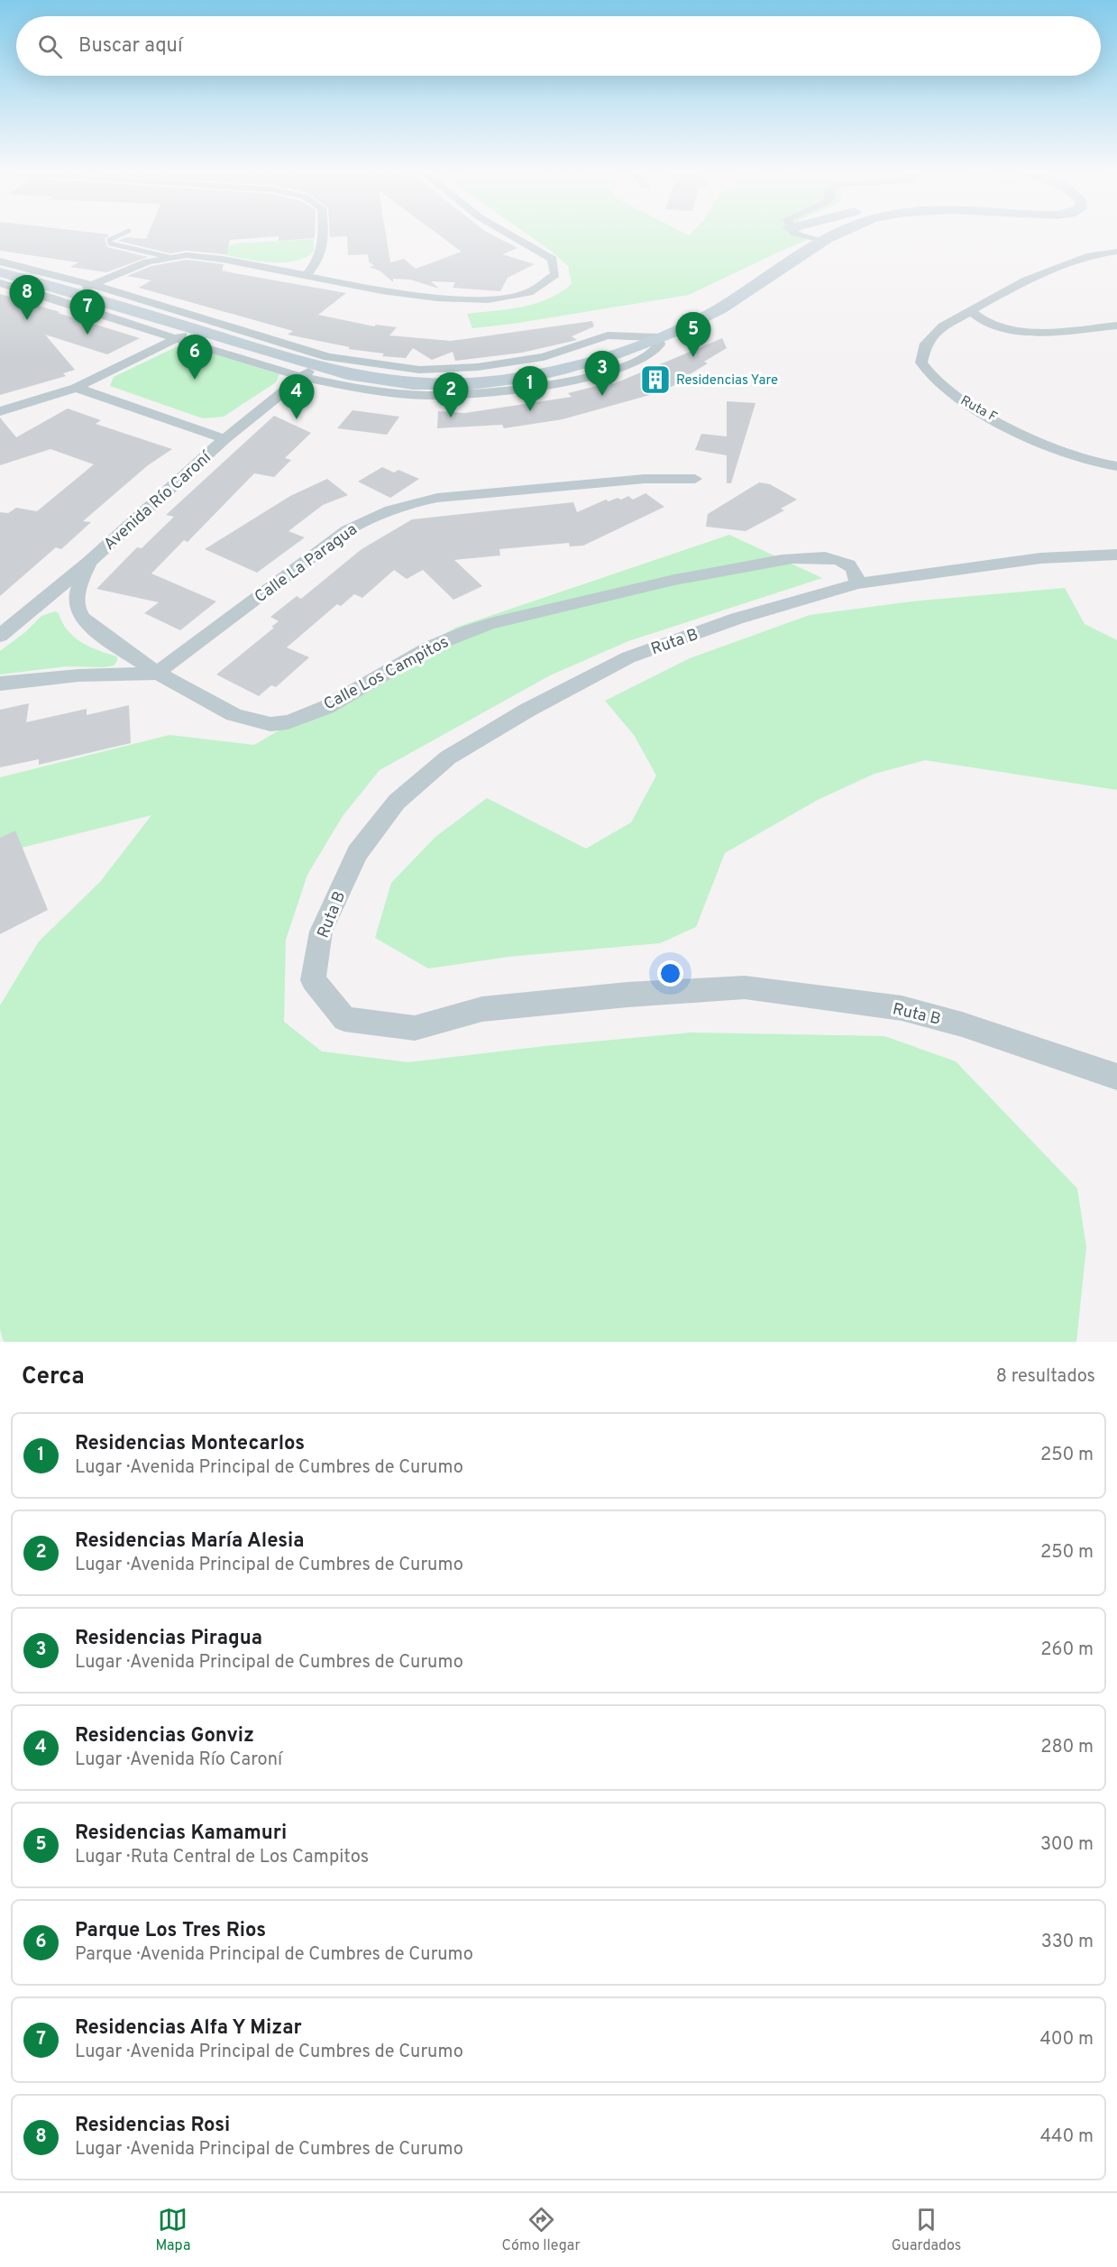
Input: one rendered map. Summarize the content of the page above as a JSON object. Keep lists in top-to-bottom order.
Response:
{
  "streets": {
    "street": [
      "Ruta F",
      "Avenida Río Caroní",
      "Calle La Paragua",
      "Ruta B",
      "Calle Los Campitos"
    ]
  },
  "crossings": [
    ["Avenida Río Caroní", "Calle Los Campitos"],
    ["Calle La Paragua", "Calle Los Campitos"],
    ["Ruta B", "Calle Los Campitos"]
  ],
  "places": {
    "building": ["Residencias Yare"]
  },
  "page": {
    "search": "Buscar aquí",
    "pins": [
      "8",
      "7",
      "5",
      "6",
      "3",
      "1",
      "2",
      "4"
    ],
    "heading": ["Cerca", "8 resultados"],
    "list": [
      {
        "mark": "1",
        "name": "Residencias Montecarlos",
        "note": "Lugar · Avenida Principal de Cumbres de Curumo",
        "value": "250 m"
      },
      {
        "mark": "2",
        "name": "Residencias María Alesia",
        "note": "Lugar · Avenida Principal de Cumbres de Curumo",
        "value": "250 m"
      },
      {
        "mark": "3",
        "name": "Residencias Piragua",
        "note": "Lugar · Avenida Principal de Cumbres de Curumo",
        "value": "260 m"
      },
      {
        "mark": "4",
        "name": "Residencias Gonviz",
        "note": "Lugar · Avenida Río Caroní",
        "value": "280 m"
      },
      {
        "mark": "5",
        "name": "Residencias Kamamuri",
        "note": "Lugar · Ruta Central de Los Campitos",
        "value": "300 m"
      },
      {
        "mark": "6",
        "name": "Parque Los Tres Rios",
        "note": "Parque · Avenida Principal de Cumbres de Curumo",
        "value": "330 m"
      },
      {
        "mark": "7",
        "name": "Residencias Alfa Y Mizar",
        "note": "Lugar · Avenida Principal de Cumbres de Curumo",
        "value": "400 m"
      },
      {
        "mark": "8",
        "name": "Residencias Rosi",
        "note": "Lugar · Avenida Principal de Cumbres de Curumo",
        "value": "440 m"
      }
    ],
    "nav": ["Mapa", "Cómo llegar", "Guardados"]
  }
}
